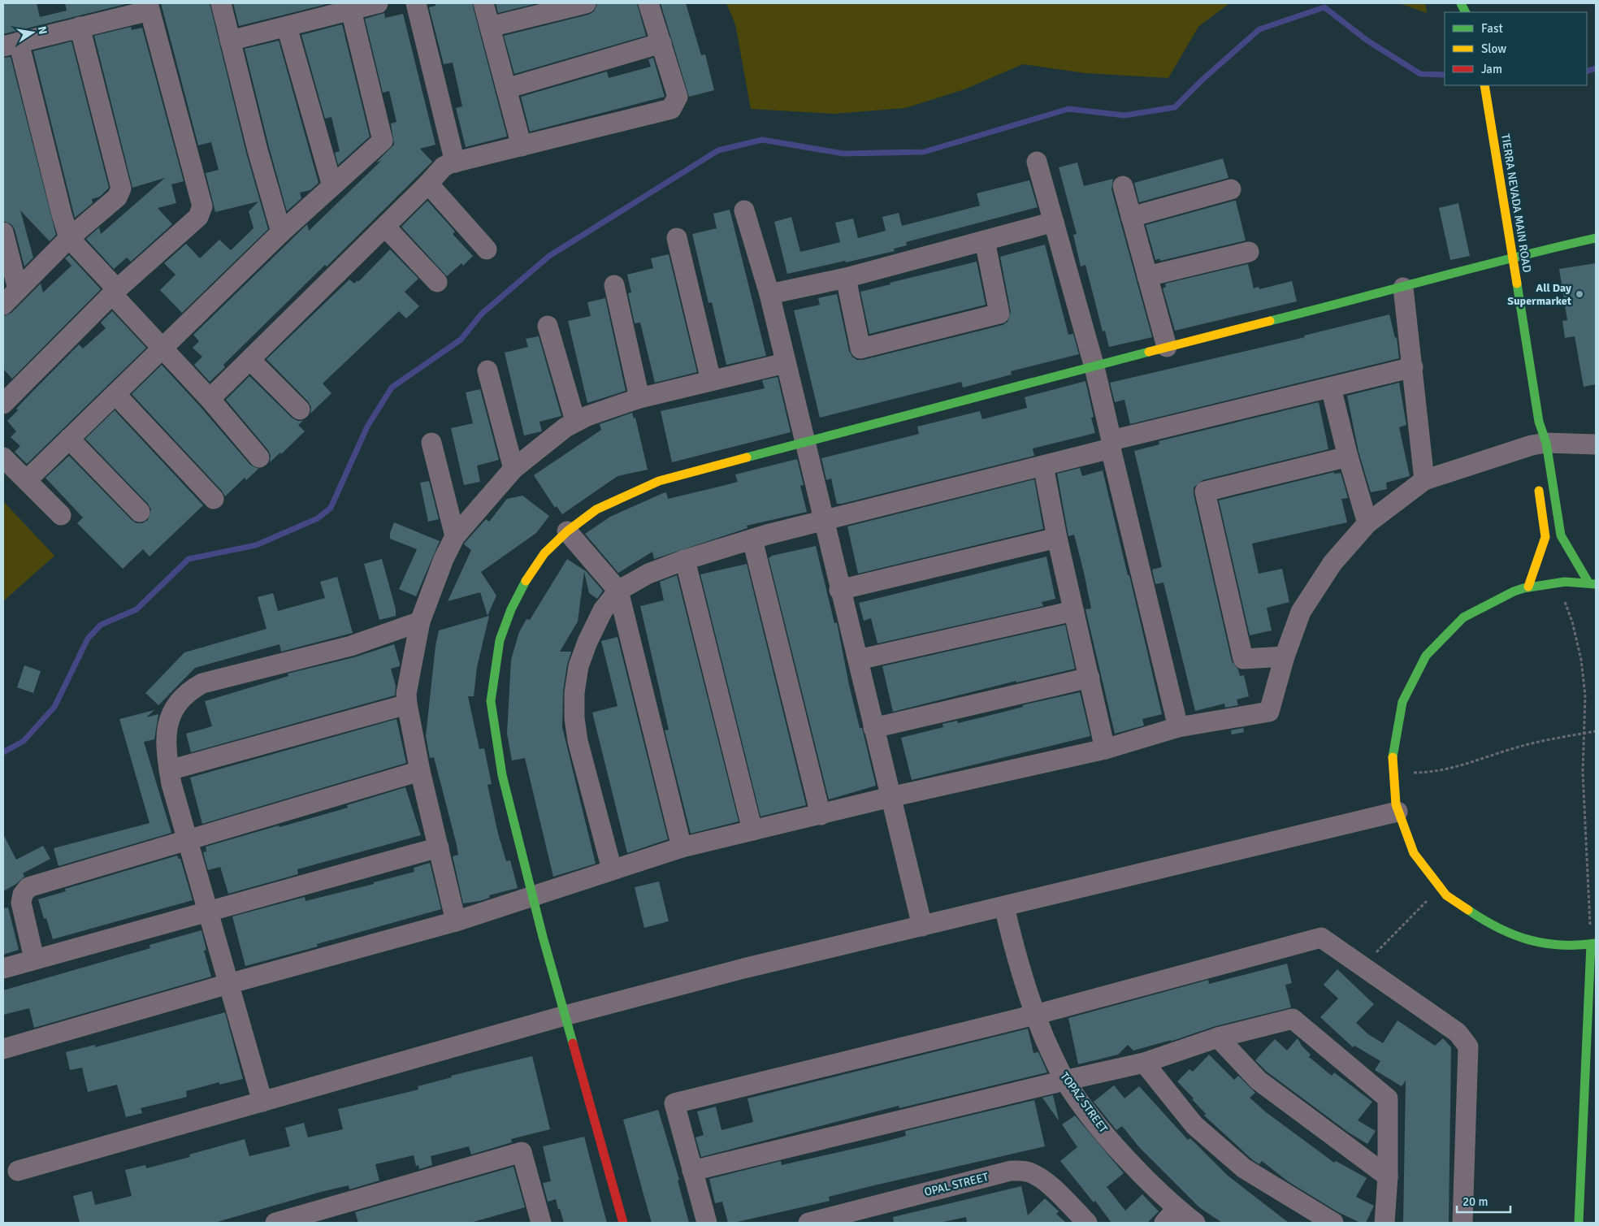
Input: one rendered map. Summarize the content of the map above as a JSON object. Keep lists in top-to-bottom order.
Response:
{
  "streets": {
    "street": ["TIERRA NEVADA MAIN ROAD", "TOPAZ STREET", "OPAL STREET"]
  },
  "places": ["All Day Supermarket"],
  "legend": ["Fast", "Slow", "Jam"],
  "scale_bar": "20 m",
  "north": "right"
}
